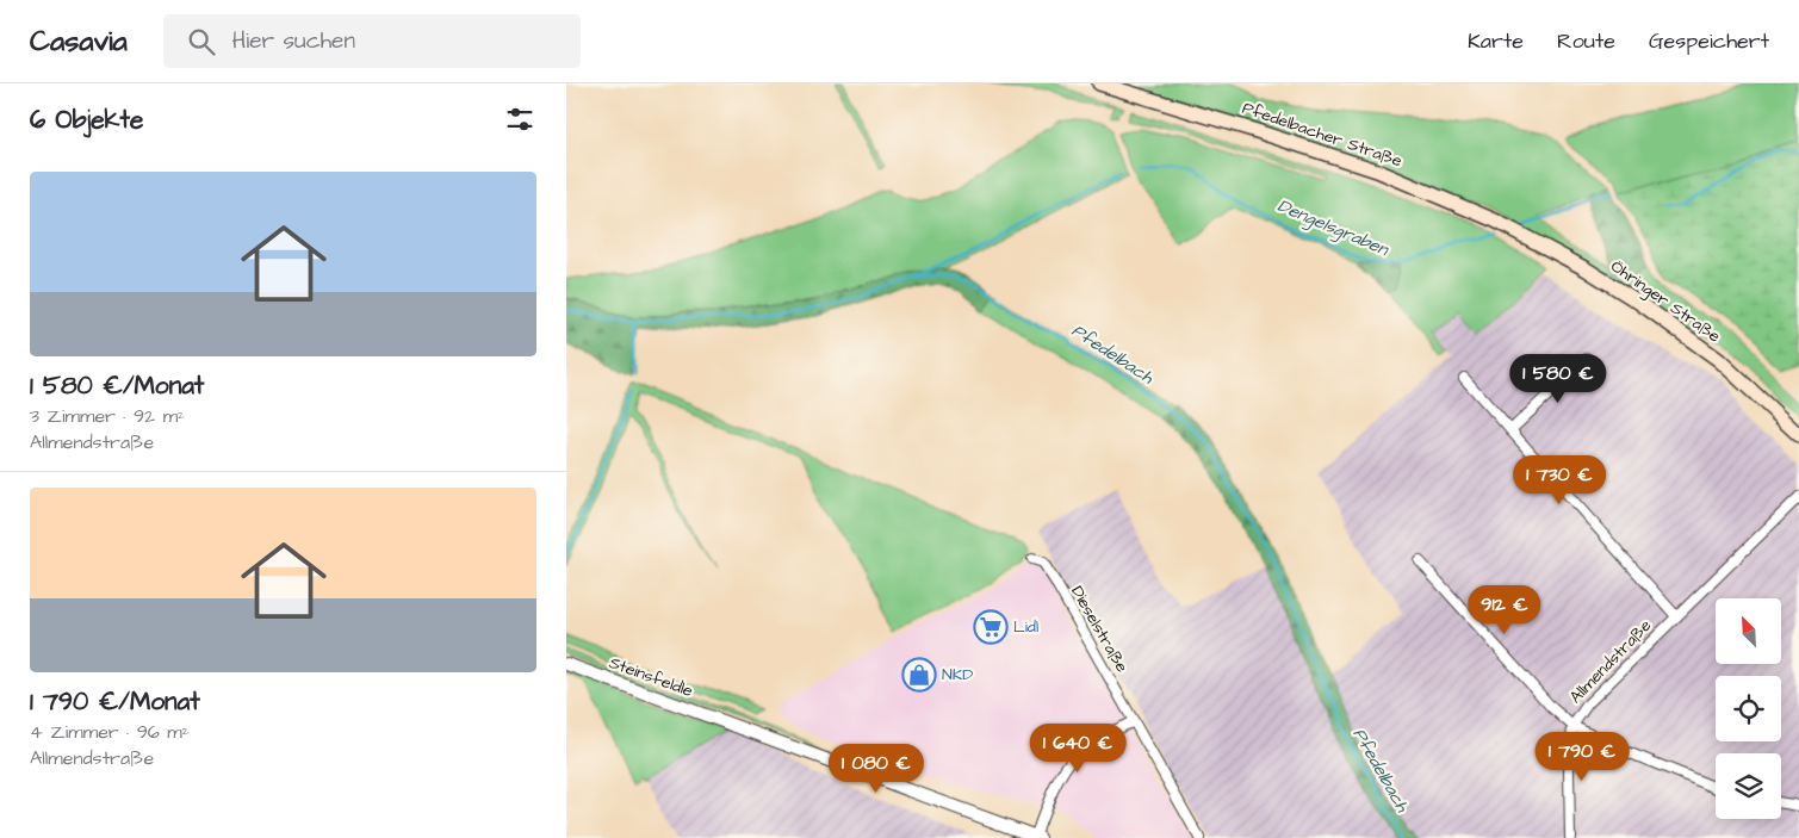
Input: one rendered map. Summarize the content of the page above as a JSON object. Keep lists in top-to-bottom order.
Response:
{
  "streets": {
    "main road": ["Pfedelbacher Straße", "Öhringer Straße"],
    "street": ["Dieselstraße", "Allmendstraße", "Steinsfeldle"]
  },
  "crossings": [
    ["Pfedelbacher Straße", "Öhringer Straße"]
  ],
  "water": ["Dengelsgraben", "Pfedelbach"],
  "places": {
    "supermarket": ["Lidl"],
    "shop": ["NKD"]
  },
  "north": "top left",
  "page": {
    "header": "Casavia",
    "search": "Hier suchen",
    "nav": ["Karte", "Route", "Gespeichert"],
    "heading": "6 Objekte",
    "list": [
      {
        "name": "1 580 €/Monat",
        "note": "3 Zimmer · 92 m² · Allmendstraße"
      },
      {
        "name": "1 790 €/Monat",
        "note": "4 Zimmer · 96 m² · Allmendstraße"
      }
    ],
    "price": [
      "1 580 €",
      "1 730 €",
      "912 €",
      "1 640 €",
      "1 790 €",
      "1 080 €"
    ]
  }
}
